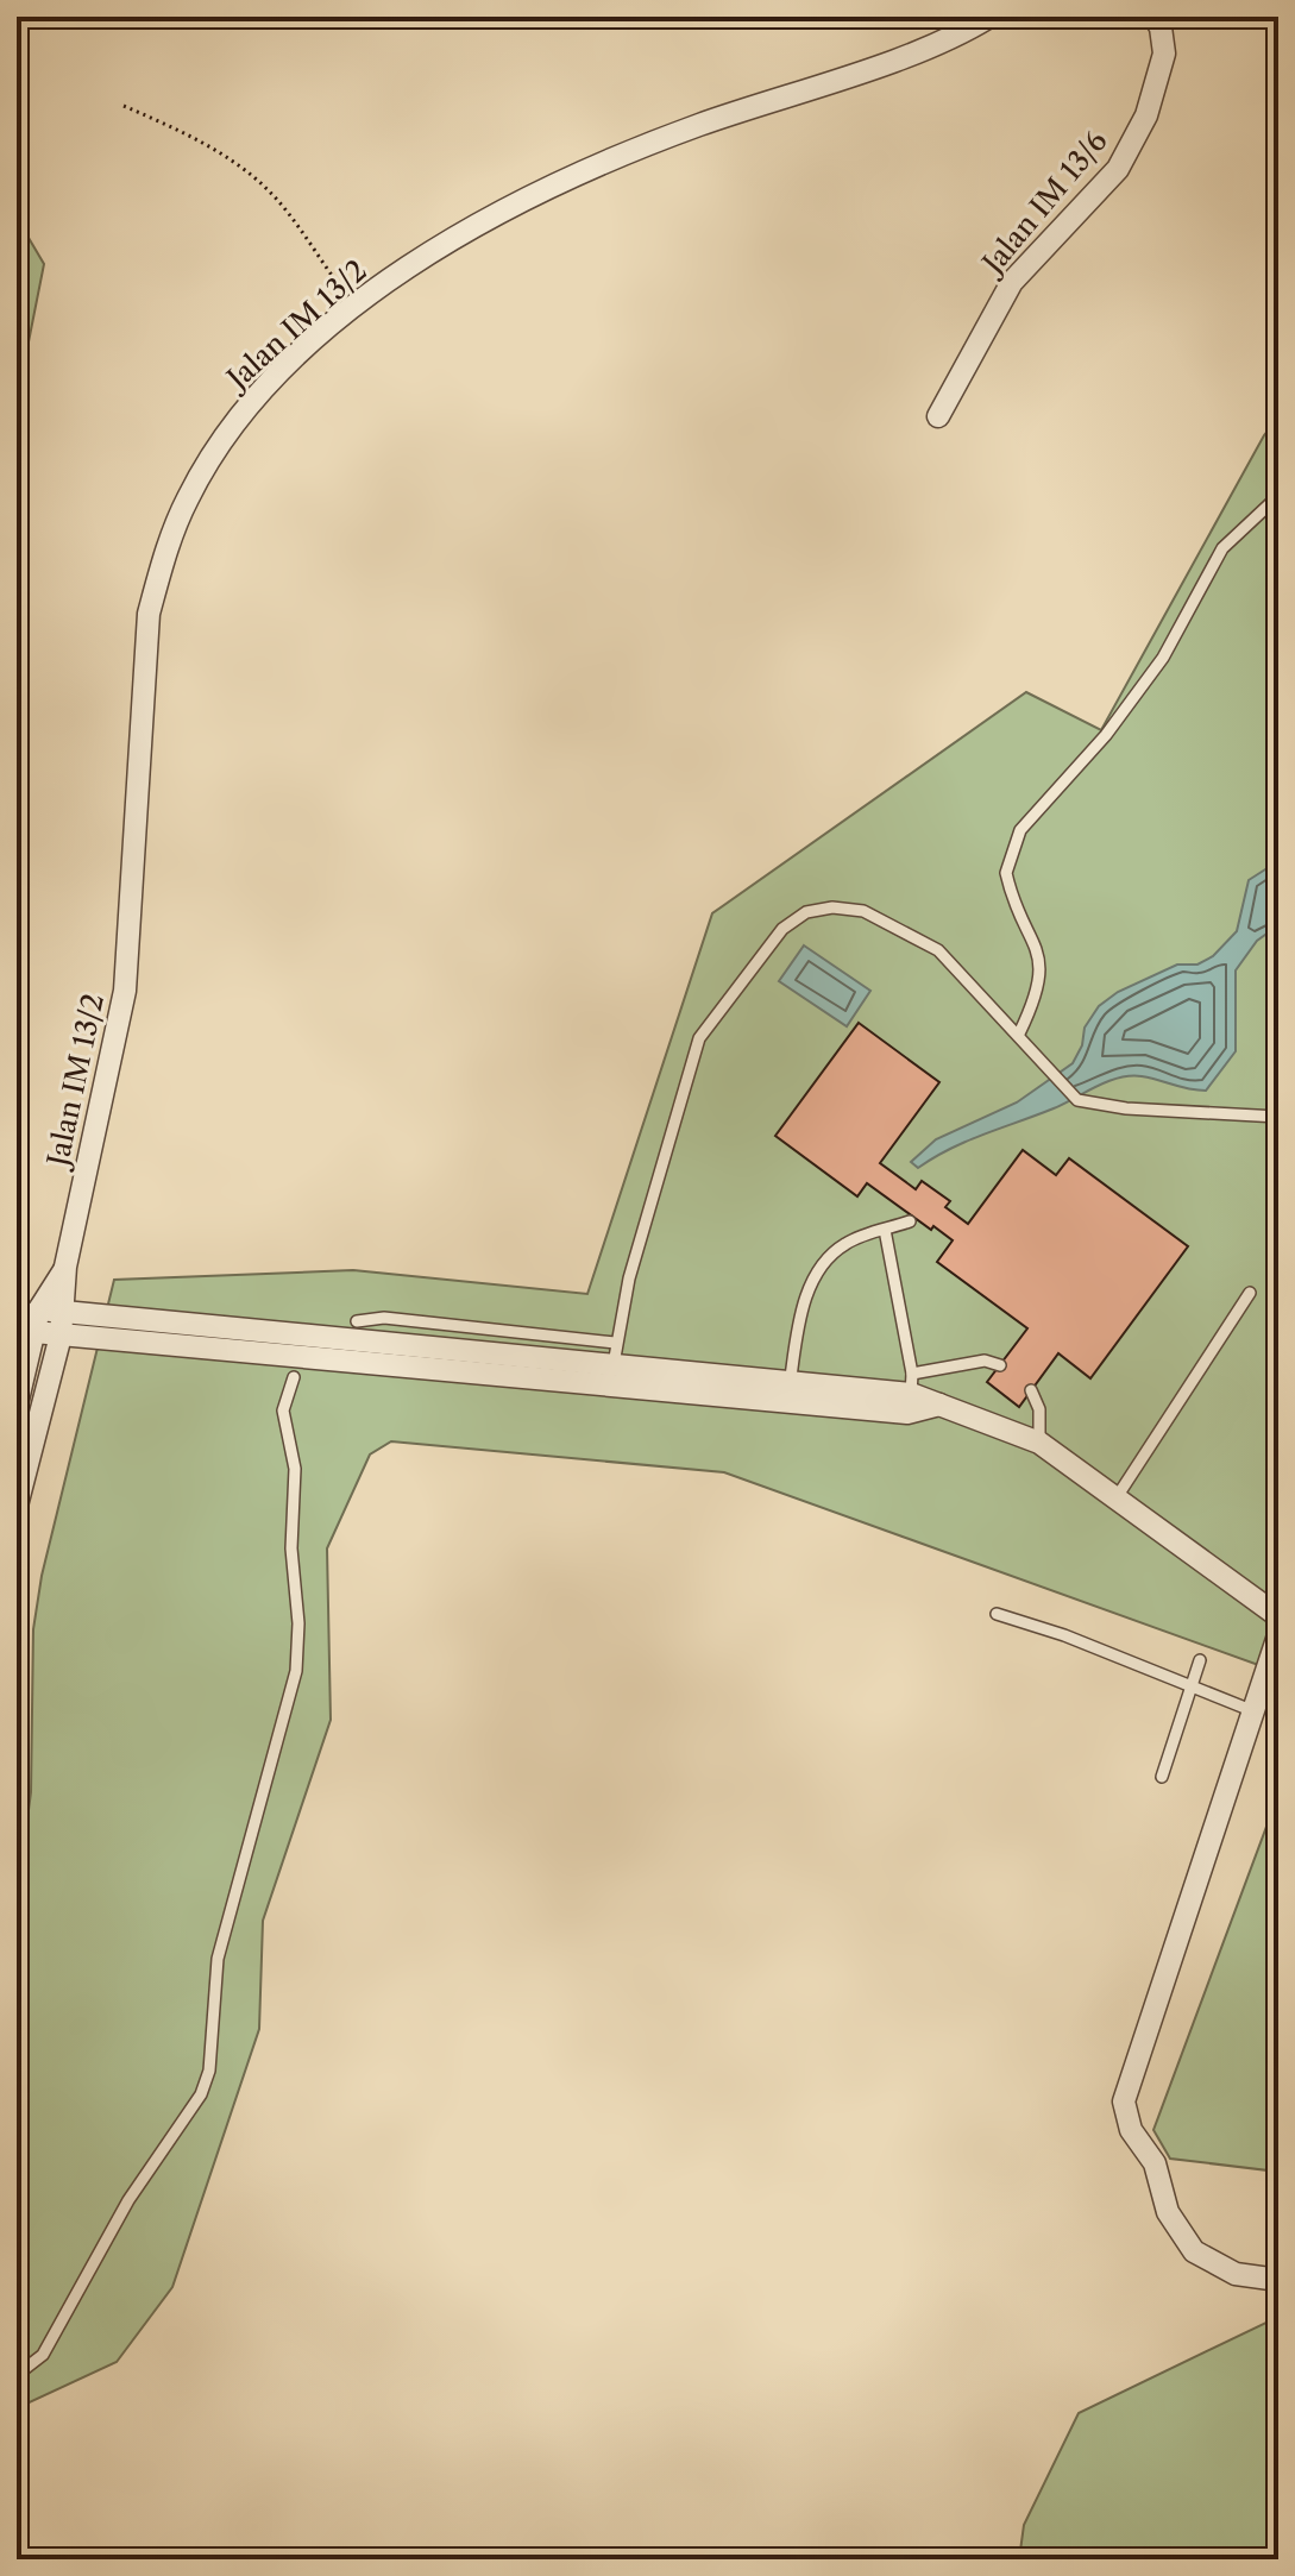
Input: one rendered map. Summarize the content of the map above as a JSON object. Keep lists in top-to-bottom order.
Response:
{
  "streets": {
    "street": ["Jalan IM 13/6", "Jalan IM 13/2"]
  }
}
